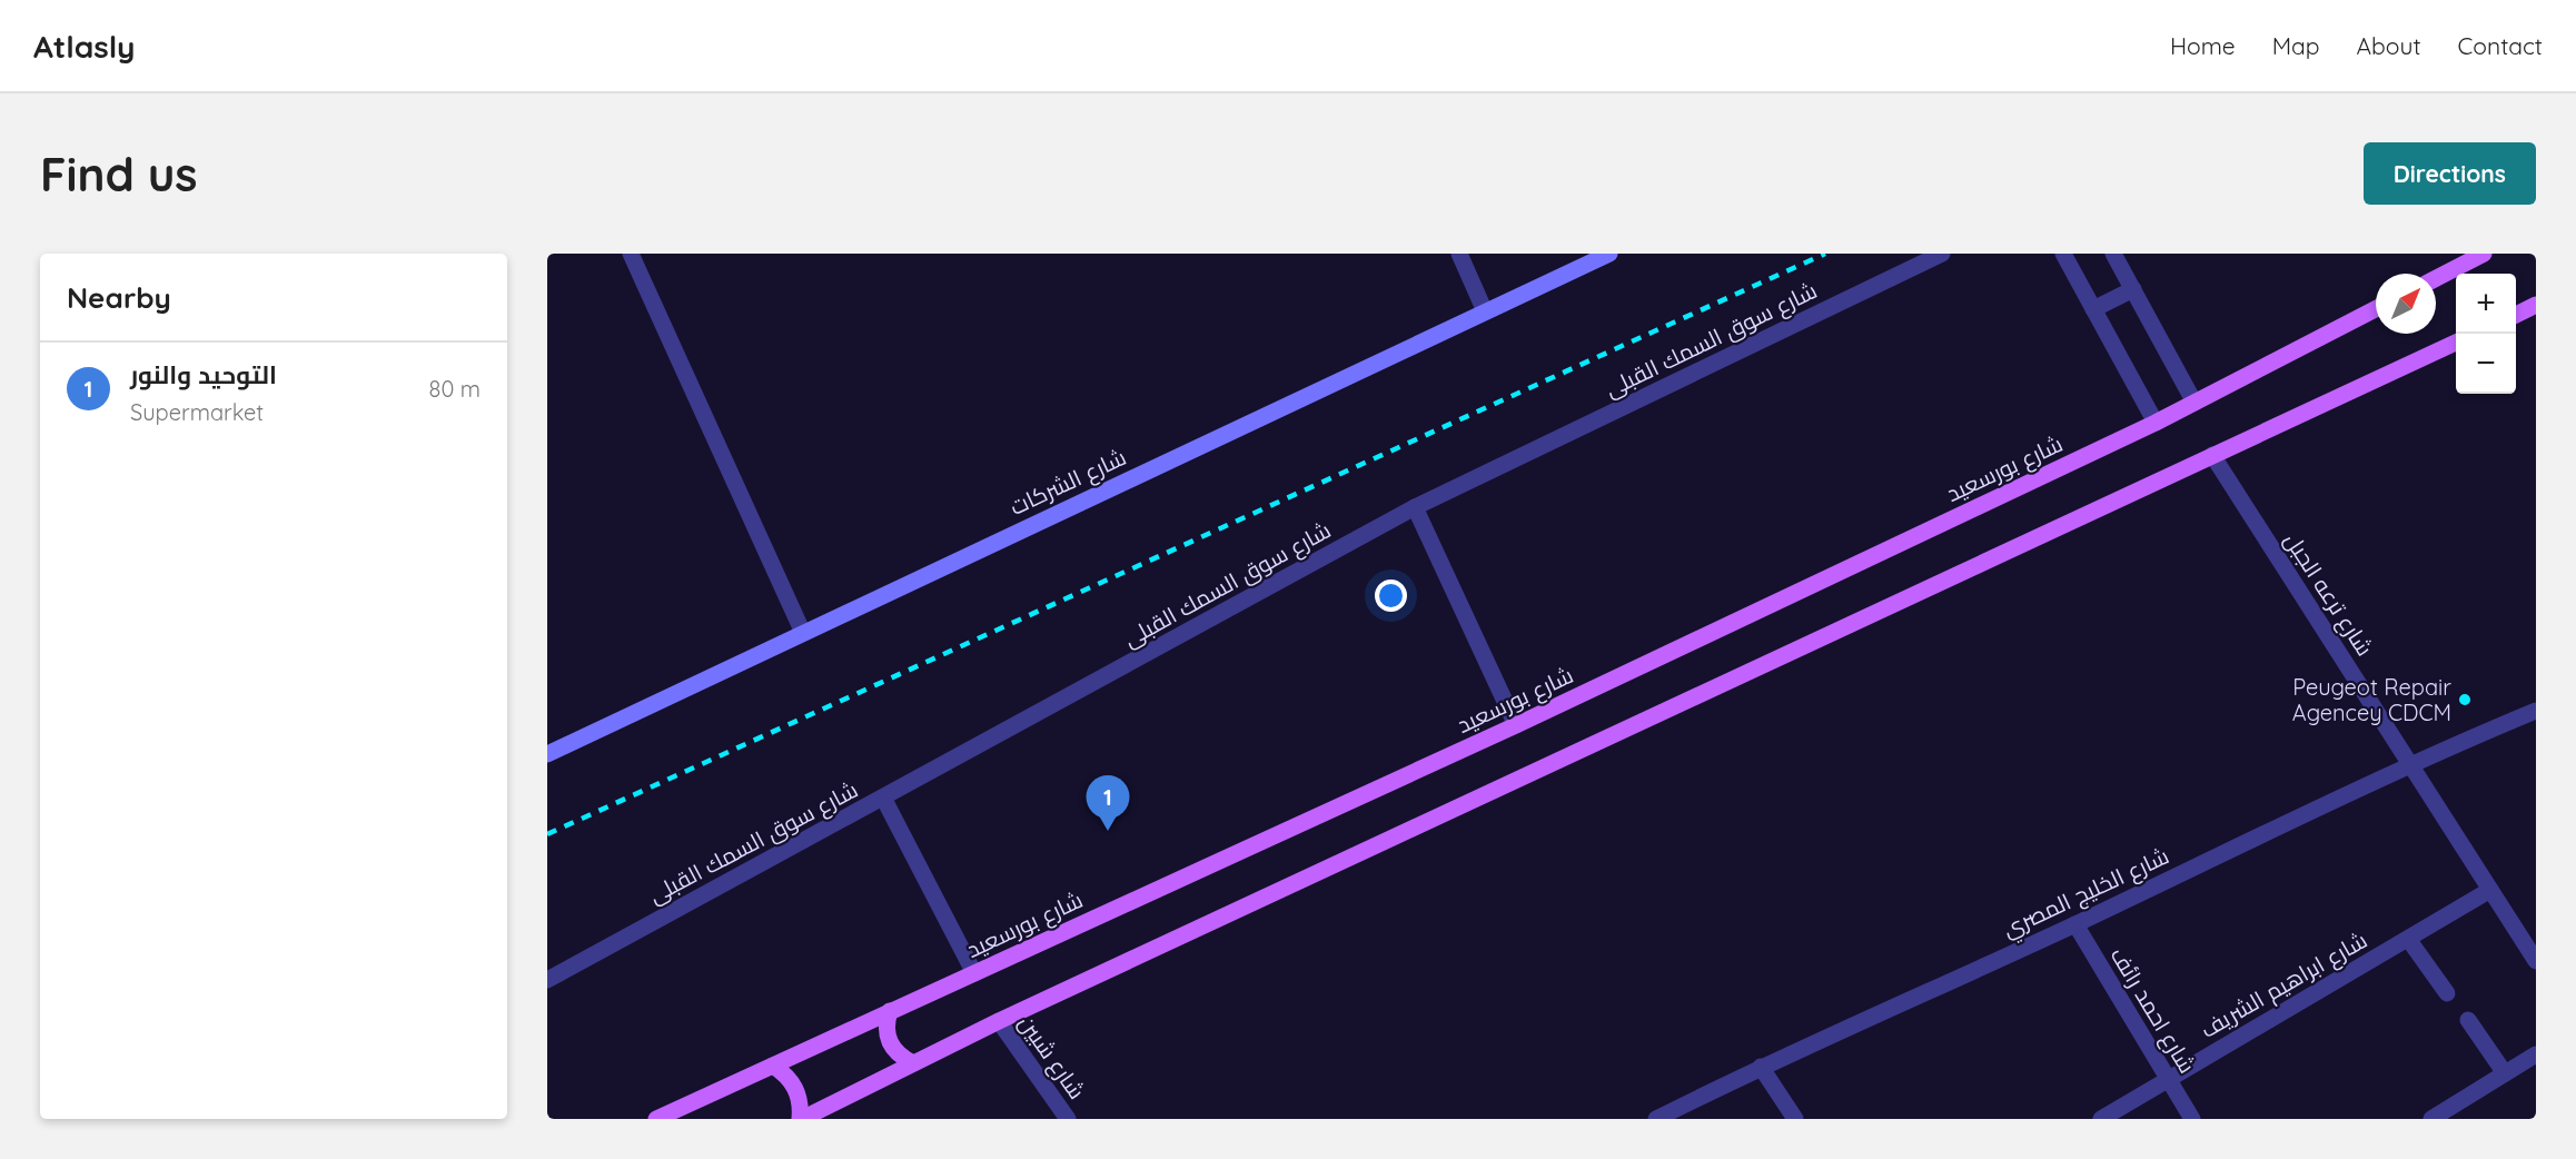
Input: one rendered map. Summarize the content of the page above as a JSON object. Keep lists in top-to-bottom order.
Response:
{
  "streets": {
    "main road": ["شارع بورسعيد", "شارع الشركات"],
    "street": [
      "شارع سوق السمك القبلى",
      "شارع ترعه الجبل",
      "شارع الخليج المصري",
      "شارع ابراهيم الشريف",
      "شارع احمد رائف",
      "شارع شبين"
    ]
  },
  "crossings": [
    ["شارع ترعه الجبل", "شارع الخليج المصري"],
    ["شارع ترعه الجبل", "شارع ابراهيم الشريف"],
    ["شارع الخليج المصري", "شارع احمد رائف"],
    ["شارع ابراهيم الشريف", "شارع احمد رائف"]
  ],
  "places": ["Peugeot Repair Agencey CDCM"],
  "north": "top right",
  "page": {
    "header": "Atlasly",
    "nav": [
      "Home",
      "Map",
      "About",
      "Contact"
    ],
    "buttons": "Directions",
    "title": "Find us",
    "heading": "Nearby",
    "map_buttons": ["+", "−"],
    "list": [
      {
        "mark": "1",
        "name": "التوحيد والنور",
        "note": "Supermarket",
        "value": "80 m"
      }
    ],
    "pins": "1"
  }
}
